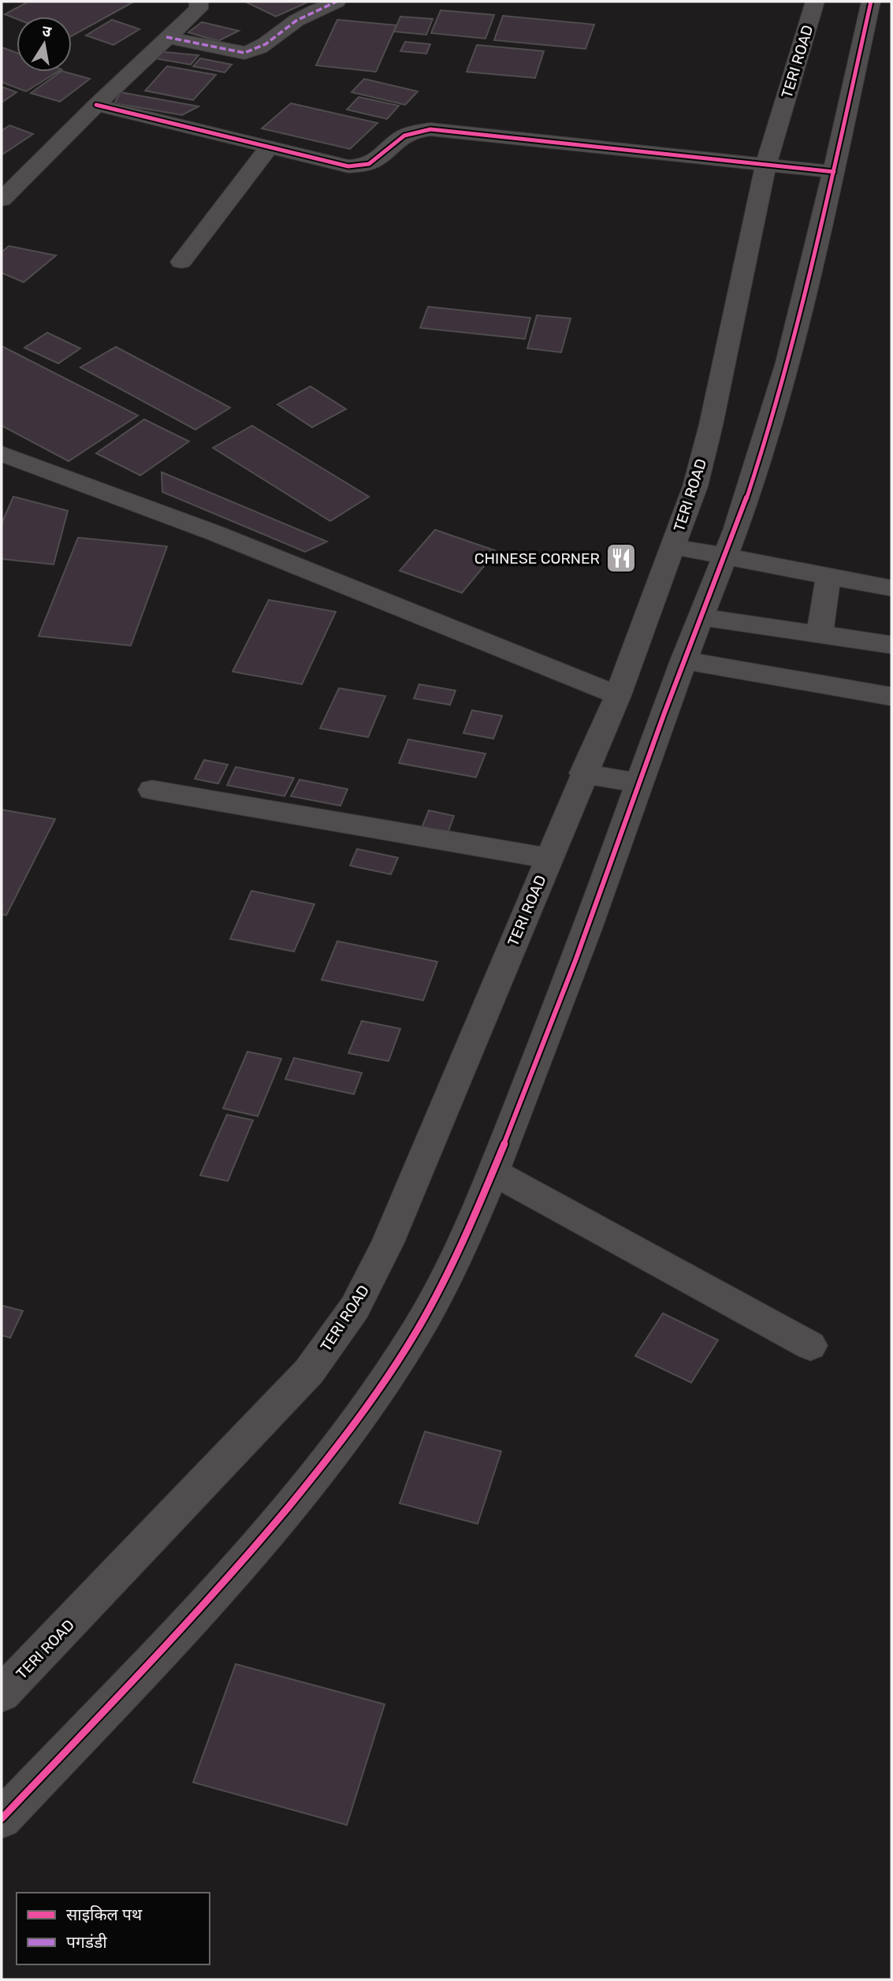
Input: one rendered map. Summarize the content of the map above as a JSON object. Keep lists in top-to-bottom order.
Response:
{
  "streets": {
    "street": ["TERI ROAD"]
  },
  "places": {
    "restaurant": ["CHINESE CORNER"]
  },
  "legend": ["साइकिल पथ", "पगडंडी"],
  "north": "top"
}
